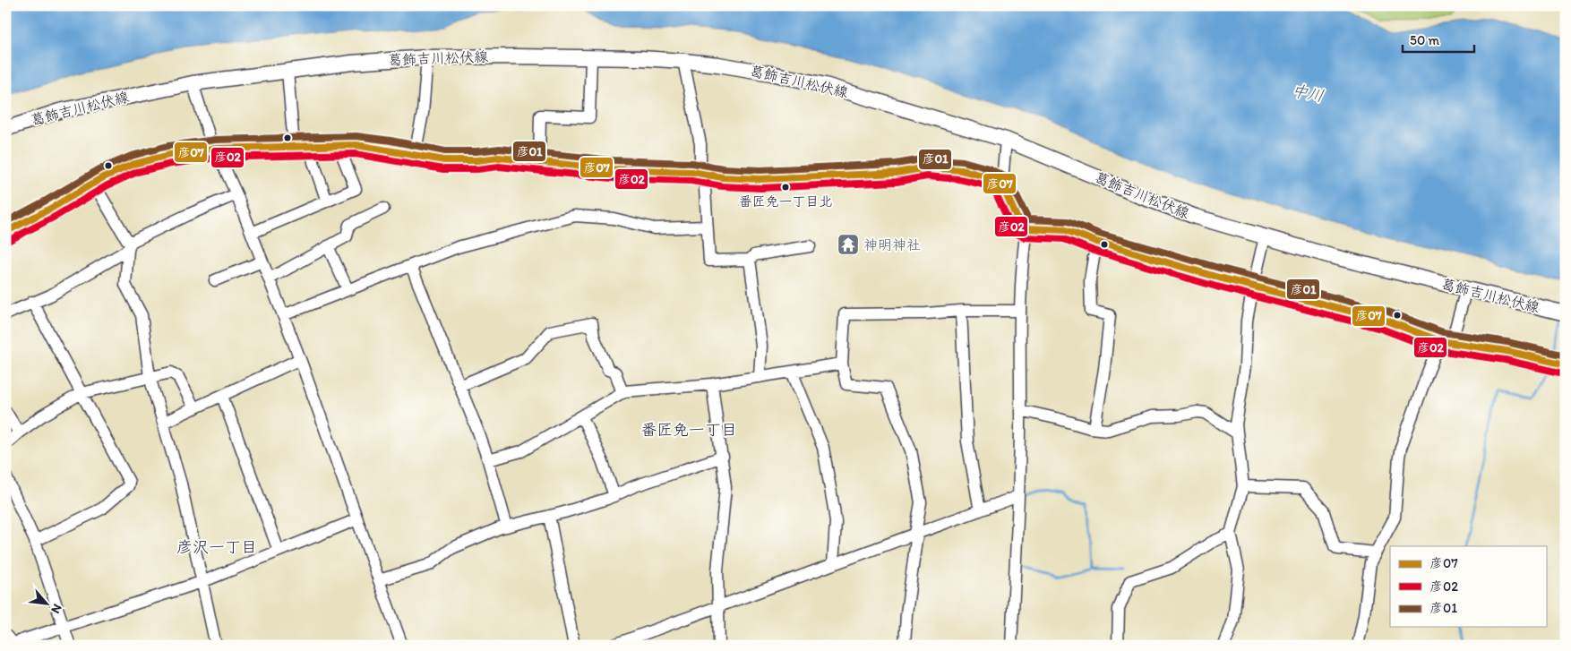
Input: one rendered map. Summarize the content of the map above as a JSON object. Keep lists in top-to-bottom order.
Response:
{
  "streets": {
    "main road": ["葛飾吉川松伏線"]
  },
  "districts": ["番匠免一丁目", "彦沢一丁目"],
  "water": ["中川"],
  "places": {
    "other": ["番匠免一丁目北"],
    "temple": ["神明神社"]
  },
  "lines": ["transit line 彦01", "transit line 彦07", "transit line 彦02"],
  "legend": ["彦07", "彦02", "彦01"],
  "scale_bar": "50 m",
  "north": "bottom right"
}
